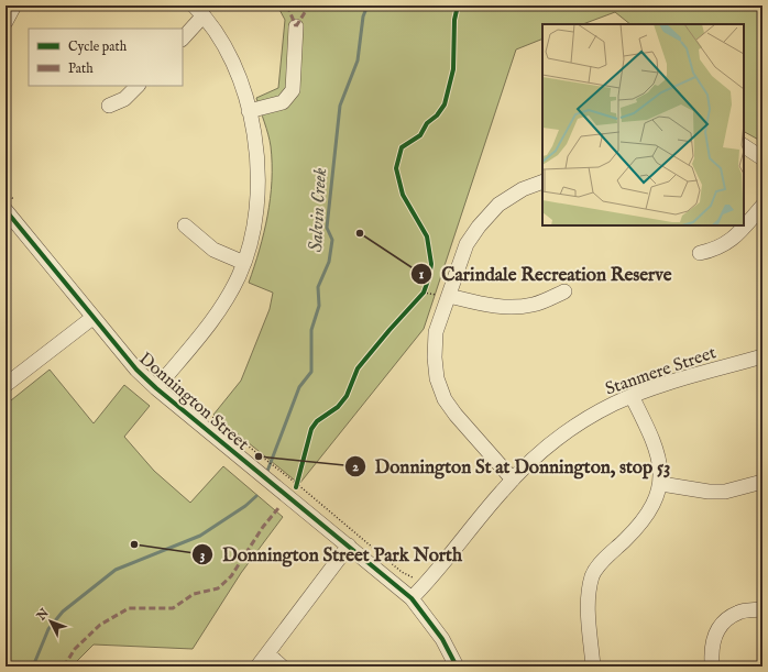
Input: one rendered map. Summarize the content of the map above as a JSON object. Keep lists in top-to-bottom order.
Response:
{
  "streets": {
    "street": ["Stanmere Street", "Donnington Street"]
  },
  "crossings": [
    ["Stanmere Street", "Donnington Street"]
  ],
  "water": ["Salvin Creek"],
  "places": ["Carindale Recreation Reserve", "Donnington St at Donnington, stop 53", "Donnington Street Park North"],
  "legend": ["Cycle path", "Path"],
  "north": "top left"
}
